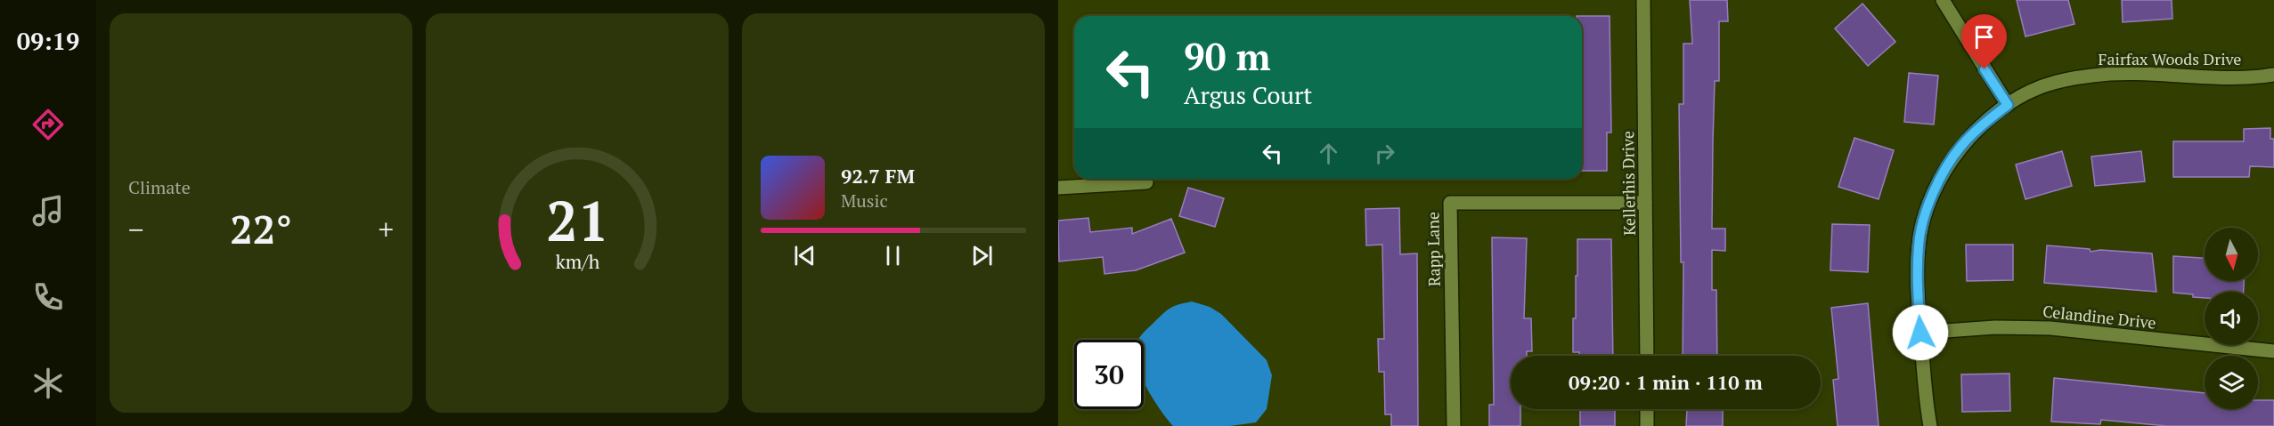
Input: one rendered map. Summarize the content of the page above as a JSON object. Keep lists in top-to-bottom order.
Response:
{
  "streets": {
    "street": [
      "Fairfax Woods Drive",
      "Kellerhis Drive",
      "Rapp Lane",
      "Celandine Drive"
    ]
  },
  "crossings": [
    ["Fairfax Woods Drive", "Celandine Drive"],
    ["Kellerhis Drive", "Rapp Lane"]
  ],
  "north": "bottom",
  "page": {
    "tabs": "09:19",
    "tile": "Climate",
    "turn": ["90 m", "Argus Court"],
    "song": ["92.7 FM", "Music"],
    "heat": ["−", "22°", "+"],
    "limit": "30",
    "trip": "09:20 · 1 min · 110 m",
    "gauge": ["21", "km/h"]
  }
}
